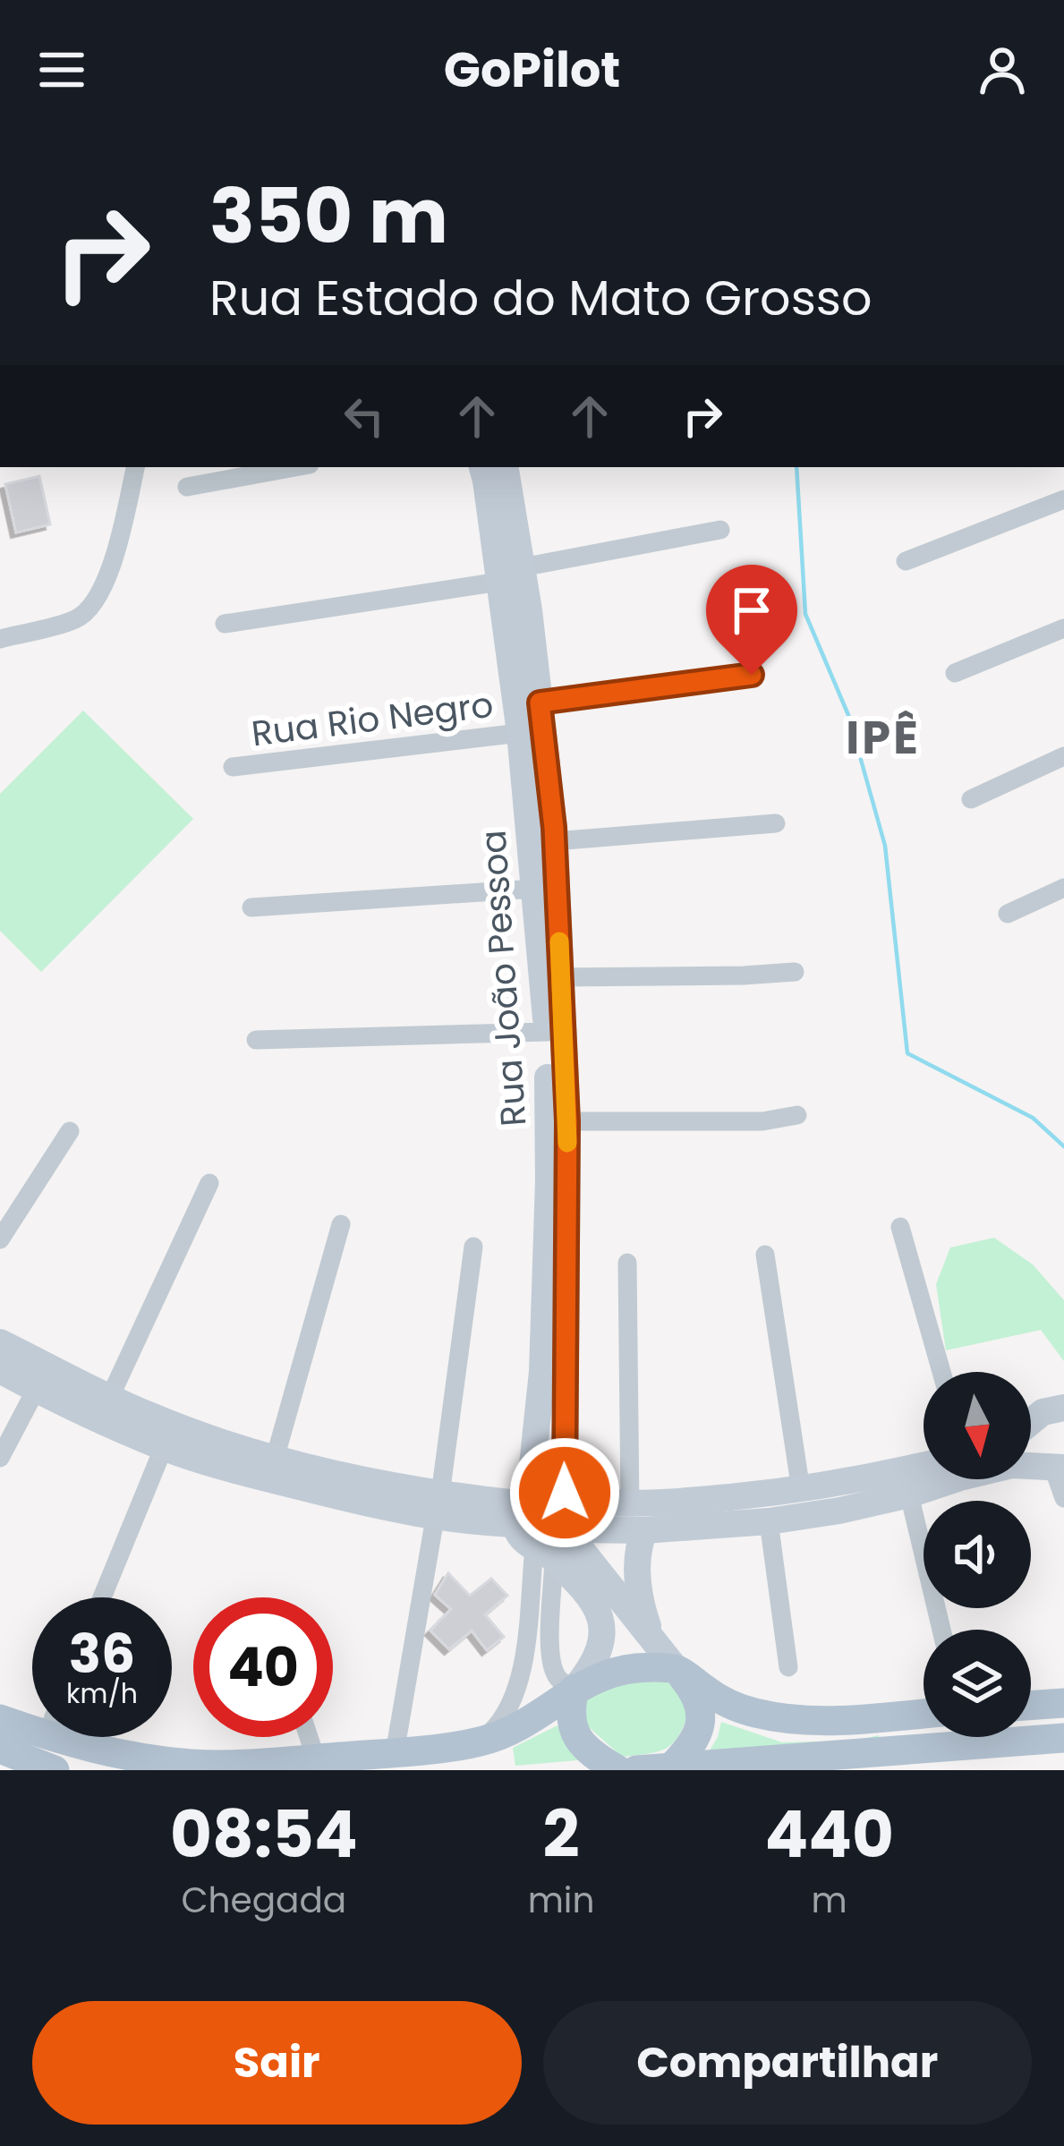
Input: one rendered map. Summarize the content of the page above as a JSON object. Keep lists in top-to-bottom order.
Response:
{
  "streets": {
    "street": ["Rua Rio Negro", "Rua João Pessoa"]
  },
  "crossings": [
    ["Rua Rio Negro", "Rua João Pessoa"]
  ],
  "districts": ["IPÊ"],
  "north": "bottom",
  "page": {
    "header": "GoPilot",
    "turn": ["350 m", "Rua Estado do Mato Grosso"],
    "speed": "36 km/h",
    "limit": "40",
    "eta": [
      "08:54",
      "Chegada",
      "2",
      "min",
      "440",
      "m"
    ],
    "buttons": ["Sair", "Compartilhar"]
  }
}
